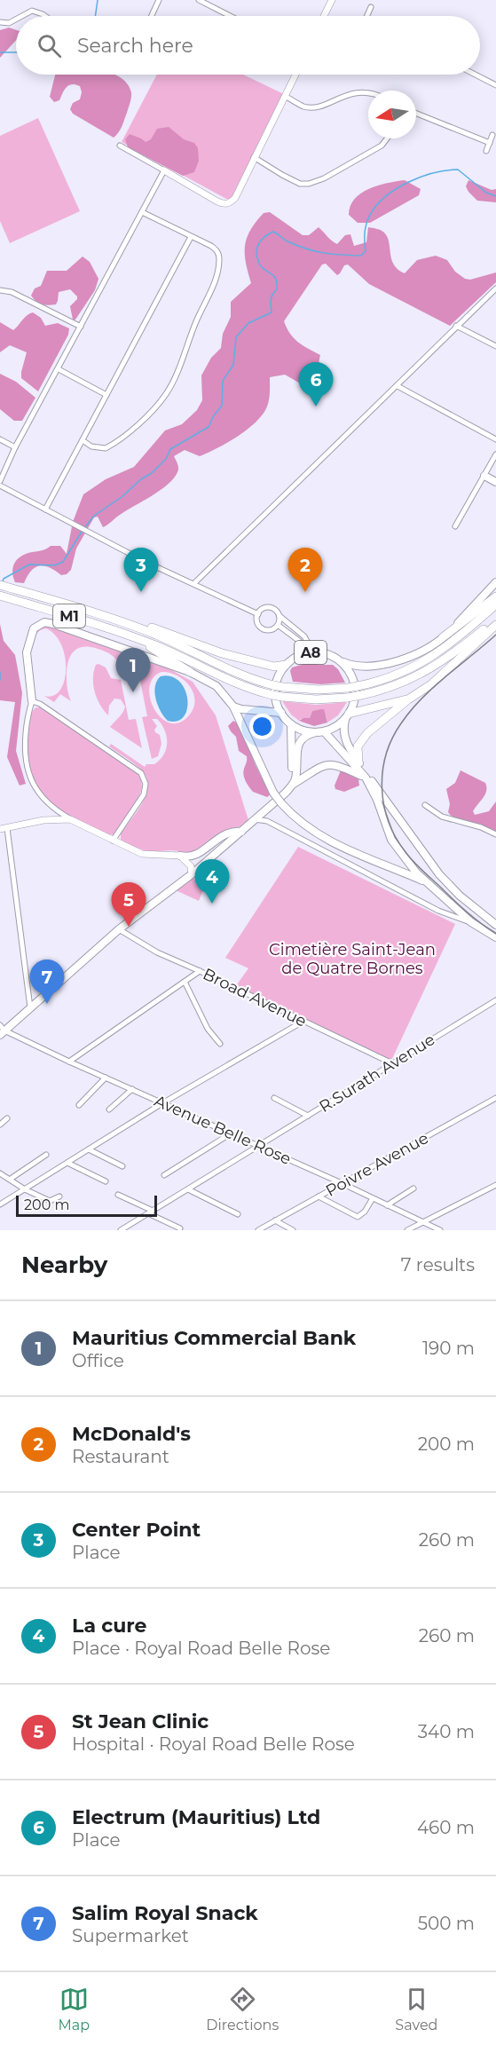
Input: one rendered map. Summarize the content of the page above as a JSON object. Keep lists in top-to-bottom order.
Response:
{
  "streets": {
    "highway": ["M1"],
    "main road": ["A8"],
    "street": [
      "Broad Avenue",
      "R.Surath Avenue",
      "Avenue Belle Rose",
      "Poivre Avenue"
    ]
  },
  "crossings": [
    ["Broad Avenue", "R.Surath Avenue"],
    ["R.Surath Avenue", "Avenue Belle Rose"],
    ["Avenue Belle Rose", "Poivre Avenue"]
  ],
  "parks": ["Cimetière Saint-Jean de Quatre Bornes"],
  "scale_bar": "200 m",
  "north": "left",
  "page": {
    "search": "Search here",
    "pins": [
      "6",
      "2",
      "3",
      "1",
      "4",
      "5",
      "7"
    ],
    "scale": "200 m",
    "heading": ["Nearby", "7 results"],
    "list": [
      {
        "mark": "1",
        "name": "Mauritius Commercial Bank",
        "note": "Office",
        "value": "190 m"
      },
      {
        "mark": "2",
        "name": "McDonald's",
        "note": "Restaurant",
        "value": "200 m"
      },
      {
        "mark": "3",
        "name": "Center Point",
        "note": "Place",
        "value": "260 m"
      },
      {
        "mark": "4",
        "name": "La cure",
        "note": "Place · Royal Road Belle Rose",
        "value": "260 m"
      },
      {
        "mark": "5",
        "name": "St Jean Clinic",
        "note": "Hospital · Royal Road Belle Rose",
        "value": "340 m"
      },
      {
        "mark": "6",
        "name": "Electrum (Mauritius) Ltd",
        "note": "Place",
        "value": "460 m"
      },
      {
        "mark": "7",
        "name": "Salim Royal Snack",
        "note": "Supermarket",
        "value": "500 m"
      }
    ],
    "nav": ["Map", "Directions", "Saved"]
  }
}
